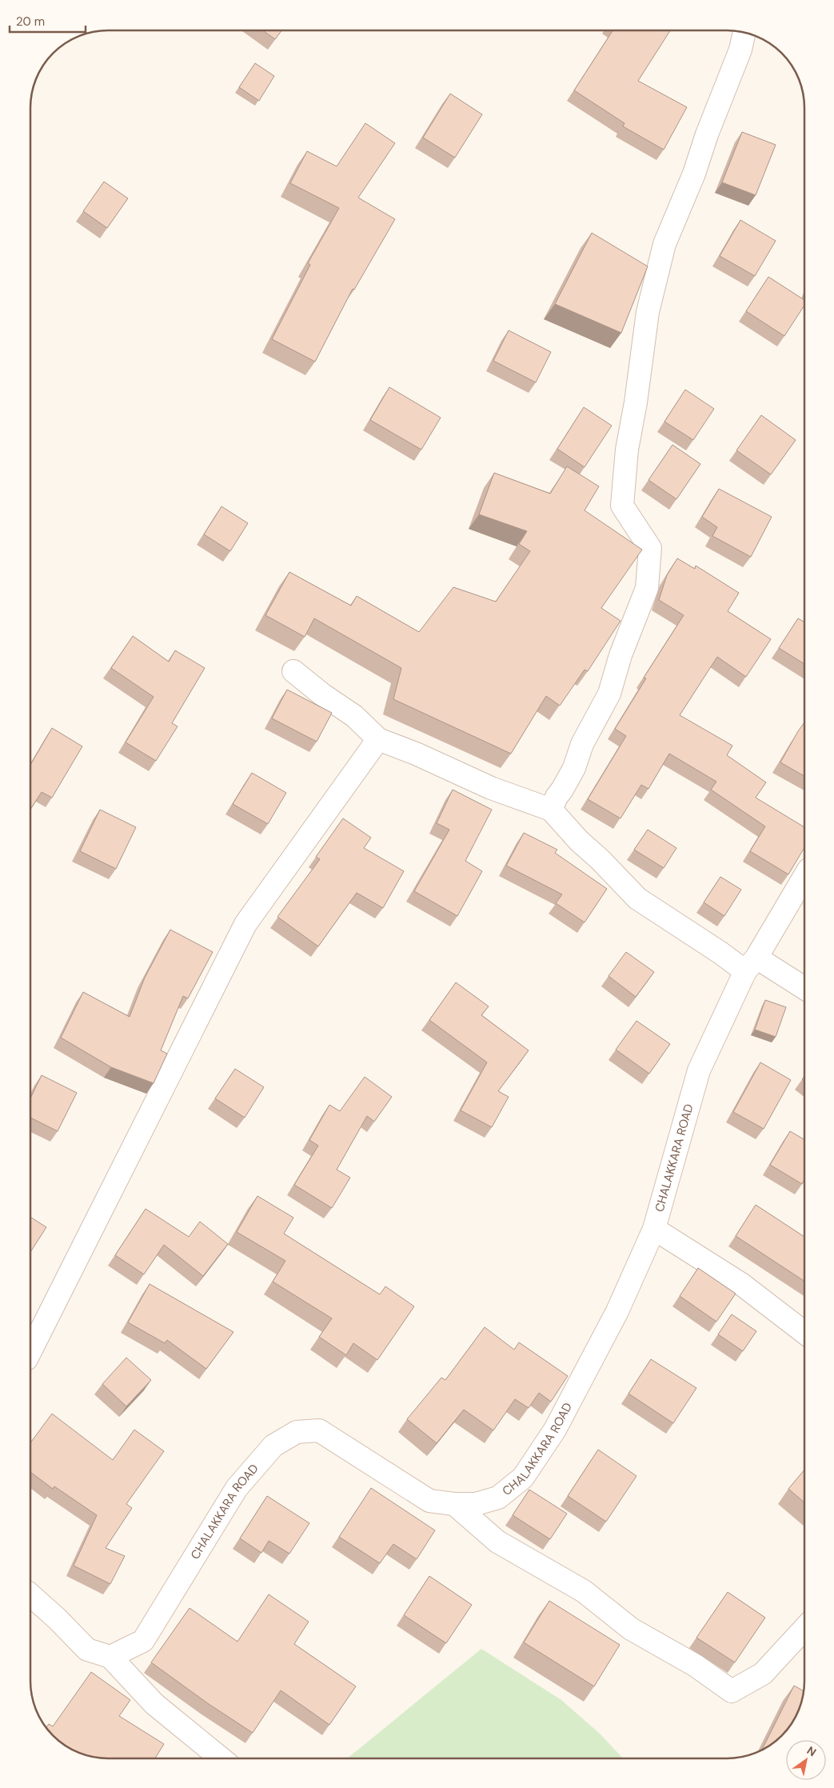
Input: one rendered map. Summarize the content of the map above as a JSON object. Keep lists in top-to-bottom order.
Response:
{
  "streets": {
    "street": ["CHALAKKARA ROAD"]
  },
  "scale_bar": "20 m",
  "north": "top right"
}
